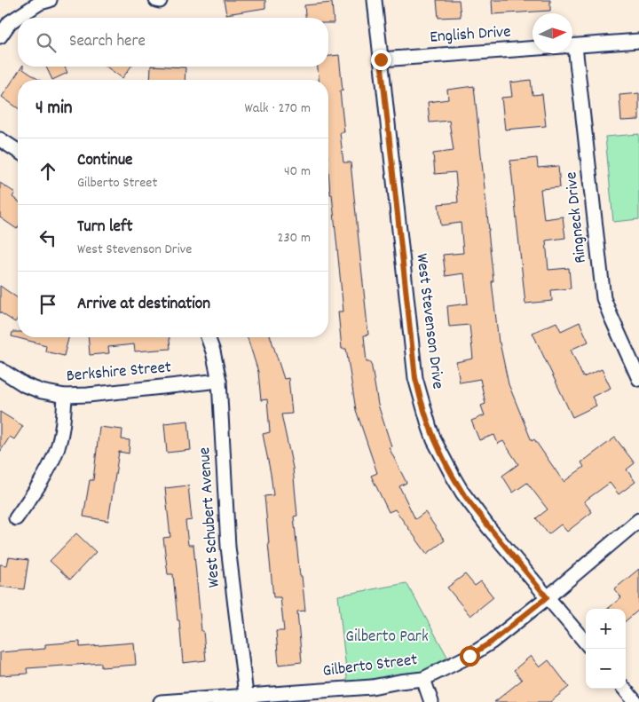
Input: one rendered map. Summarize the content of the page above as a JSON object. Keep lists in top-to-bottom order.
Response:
{
  "streets": {
    "street": [
      "English Drive",
      "Ringneck Drive",
      "West Stevenson Drive",
      "Berkshire Street",
      "West Schubert Avenue",
      "Gilberto Street"
    ]
  },
  "crossings": [
    ["English Drive", "West Stevenson Drive"],
    ["West Stevenson Drive", "Gilberto Street"],
    ["Berkshire Street", "West Schubert Avenue"],
    ["West Schubert Avenue", "Gilberto Street"]
  ],
  "parks": ["Gilberto Park"],
  "north": "right",
  "page": {
    "search": "Search here",
    "heading": ["4 min", "Walk · 270 m"],
    "list": [
      ["Continue", "Gilberto Street", "40 m"],
      ["Turn left", "West Stevenson Drive", "230 m"],
      "Arrive at destination"
    ],
    "map_buttons": ["+", "−"]
  }
}
